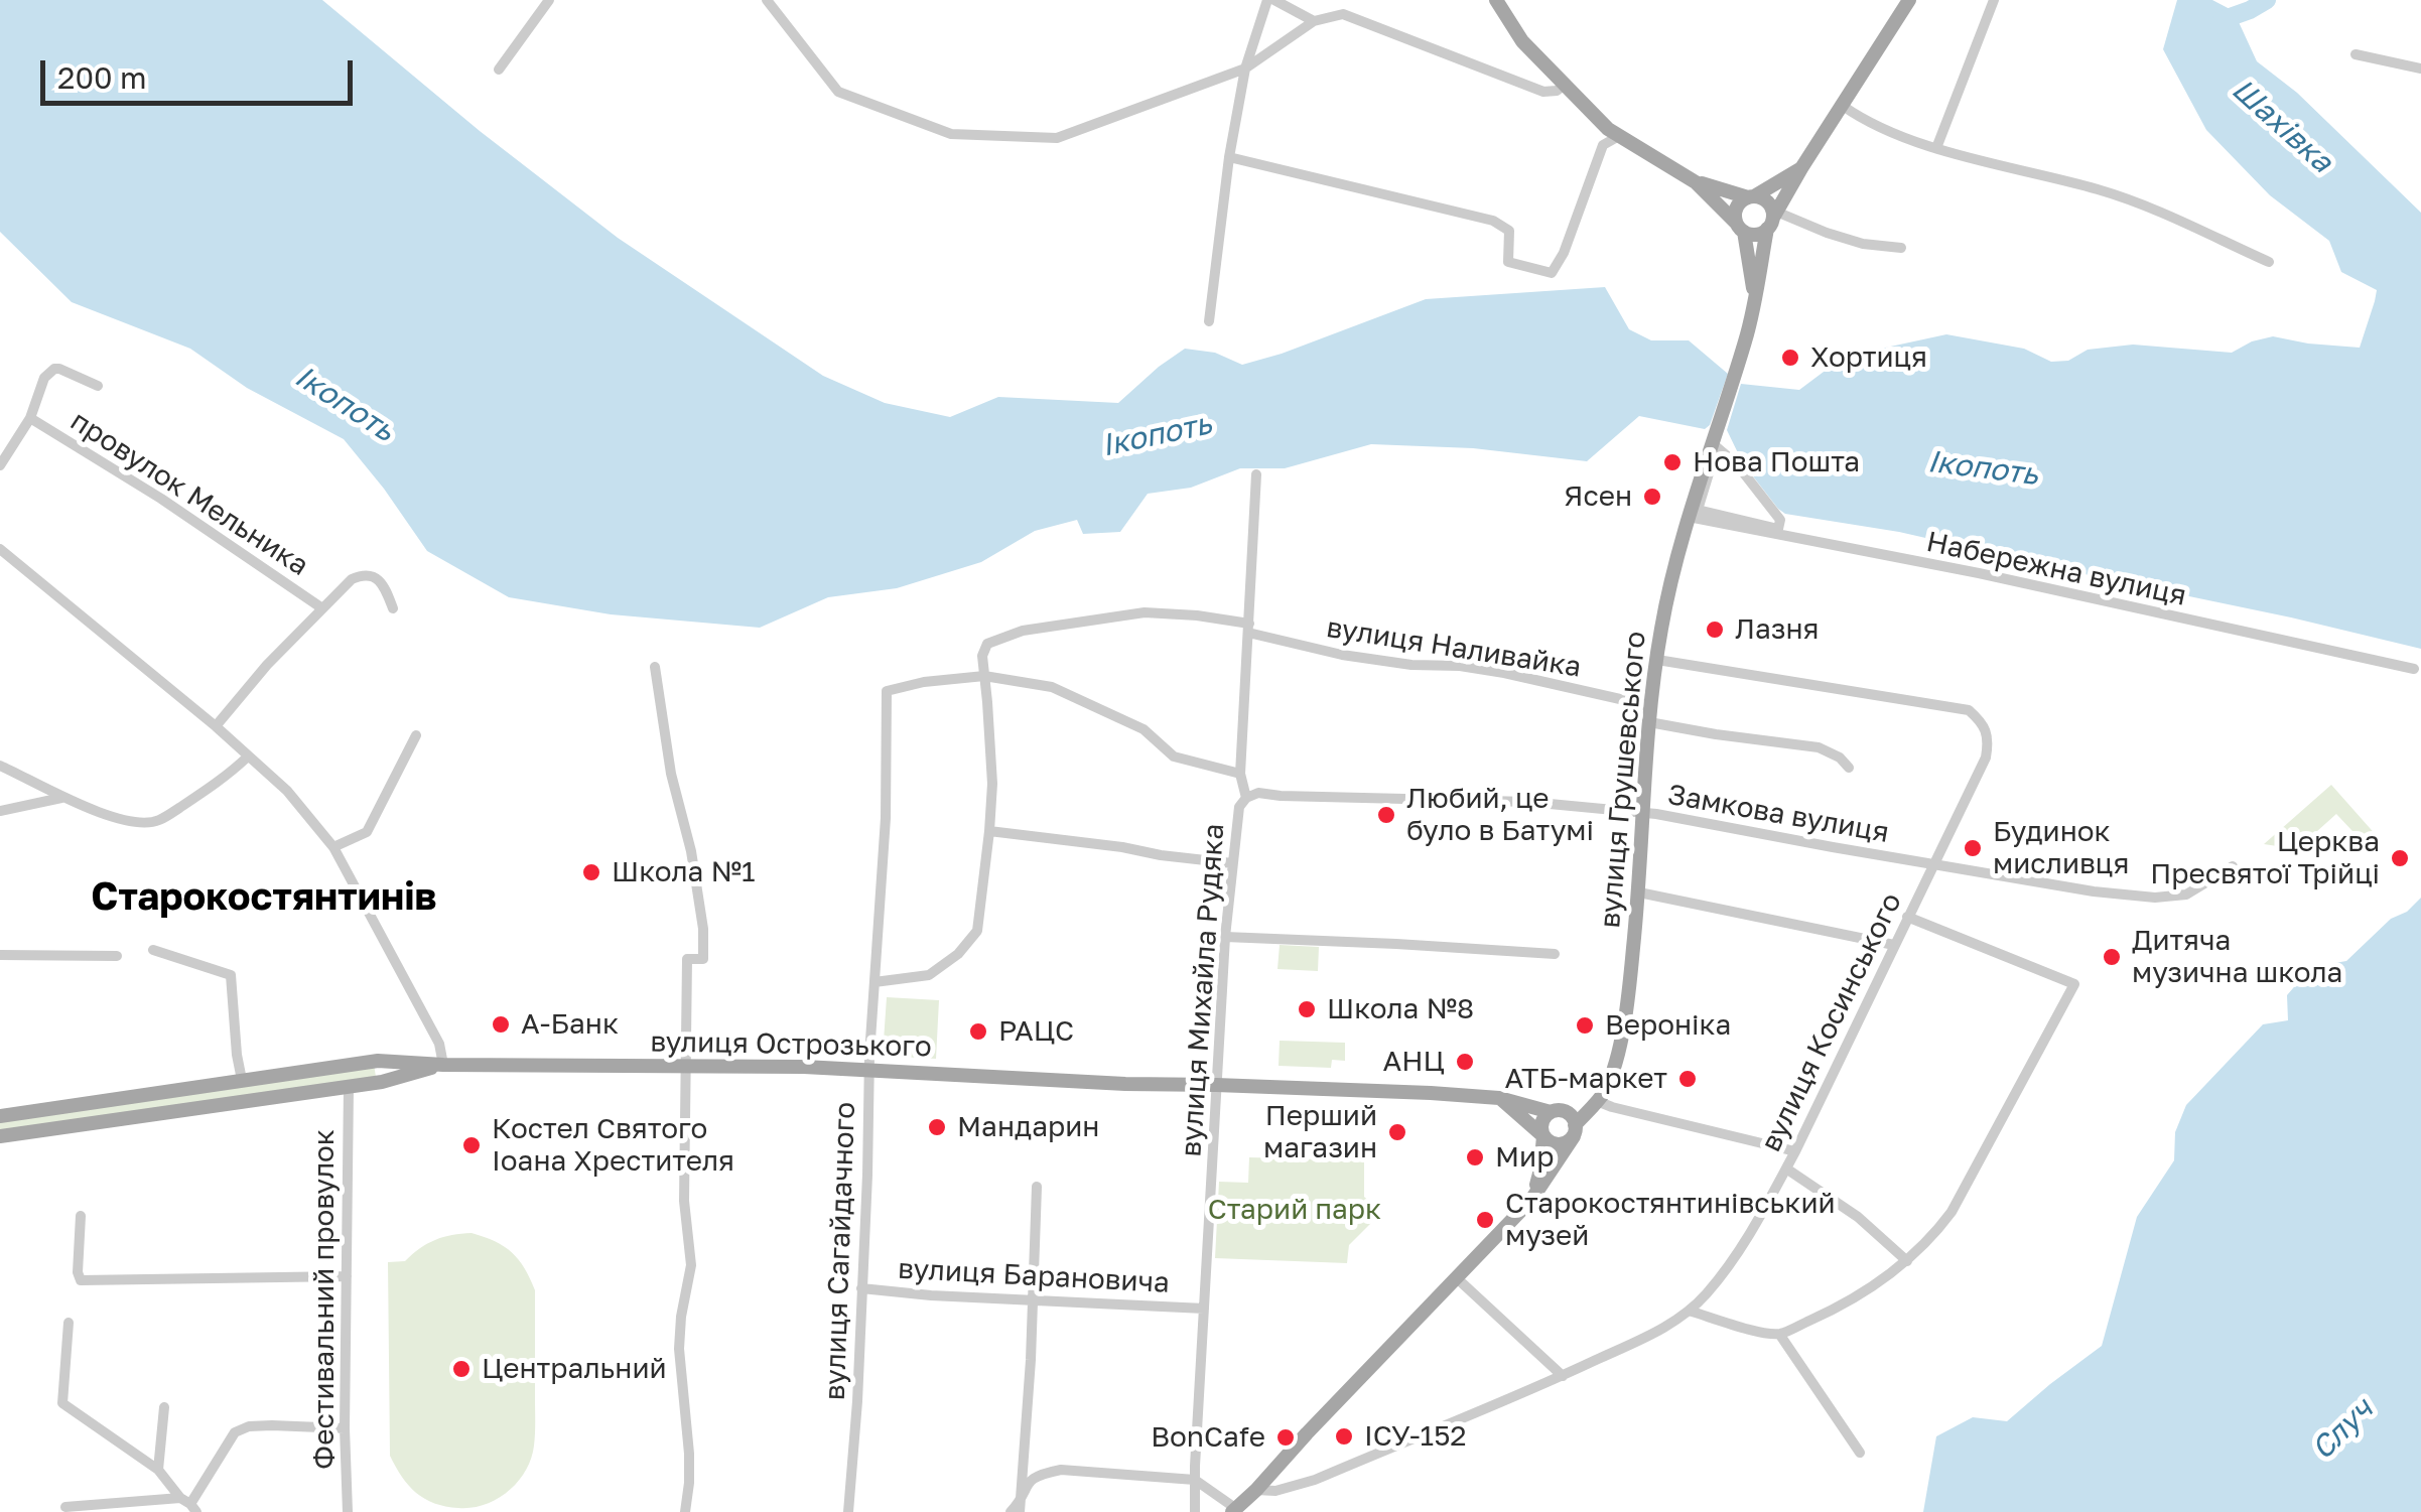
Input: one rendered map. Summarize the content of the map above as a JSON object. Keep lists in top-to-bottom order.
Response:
{
  "streets": {
    "main road": ["вулиця Грушевського", "вулиця Острозького"],
    "street": [
      "провулок Мельника",
      "Набережна вулиця",
      "вулиця Наливайка",
      "Замкова вулиця",
      "вулиця Михайла Рудяка",
      "вулиця Косинського",
      "вулиця Сагайдачного",
      "вулиця Барановича",
      "Фестивальний провулок"
    ]
  },
  "crossings": [
    ["Набережна вулиця", "вулиця Грушевського"],
    ["вулиця Наливайка", "вулиця Грушевського"],
    ["вулиця Наливайка", "вулиця Михайла Рудяка"],
    ["вулиця Наливайка", "вулиця Сагайдачного"],
    ["вулиця Грушевського", "Замкова вулиця"],
    ["вулиця Грушевського", "вулиця Косинського"],
    ["вулиця Грушевського", "вулиця Острозького"],
    ["Замкова вулиця", "вулиця Михайла Рудяка"],
    ["Замкова вулиця", "вулиця Косинського"],
    ["вулиця Михайла Рудяка", "вулиця Острозького"],
    ["вулиця Михайла Рудяка", "вулиця Барановича"],
    ["вулиця Острозького", "вулиця Сагайдачного"],
    ["вулиця Острозького", "Фестивальний провулок"],
    ["вулиця Сагайдачного", "вулиця Барановича"]
  ],
  "districts": ["Старокостянтинів"],
  "water": ["Шахівка", "Ікопоть", "Случ"],
  "parks": ["Старий парк"],
  "places": [
    "Хортиця",
    "Нова Пошта",
    "Ясен",
    "Лазня",
    "Любий, це було в Батумі",
    "Будинок мисливця",
    "Церква Пресвятої Трійці",
    "Школа №1",
    "Дитяча музична школа",
    "Школа №8",
    "А-Банк",
    "Вероніка",
    "РАЦС",
    "АНЦ",
    "АТБ-маркет",
    "Мандарин",
    "Перший магазин",
    "Костел Святого Іоана Хрестителя",
    "Мир",
    "Старокостянтинівський музей",
    "Центральний",
    "ІСУ-152",
    "BonCafe"
  ],
  "scale_bar": "200 m"
}
